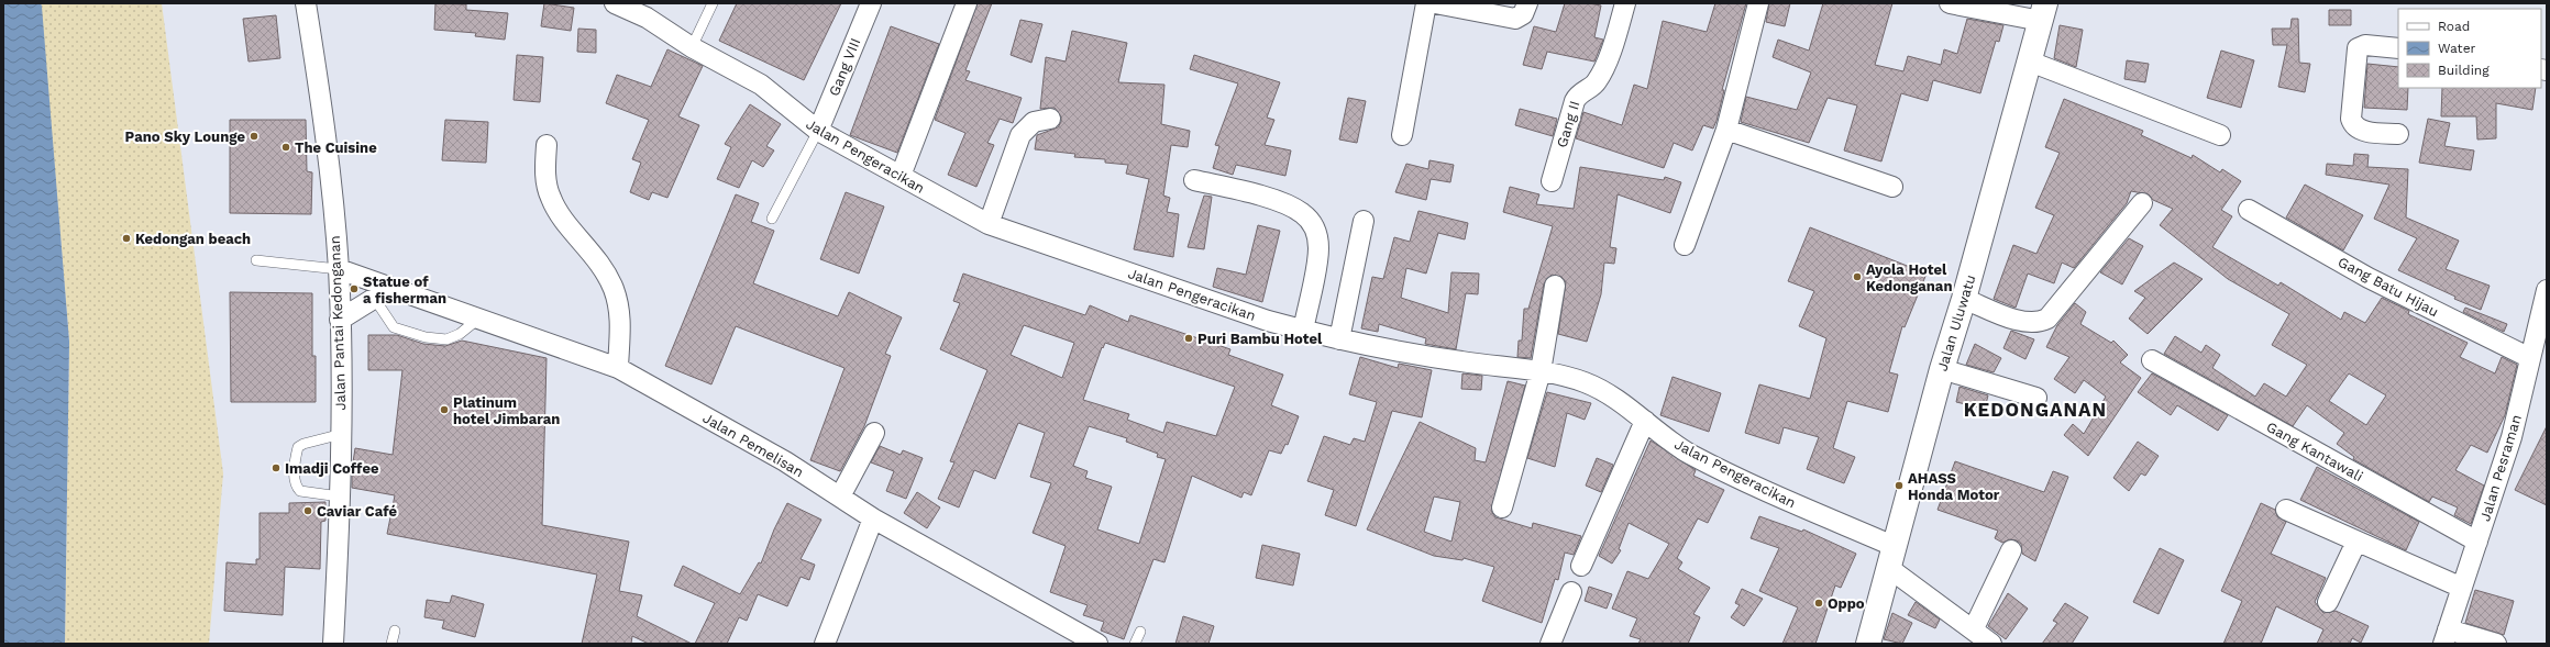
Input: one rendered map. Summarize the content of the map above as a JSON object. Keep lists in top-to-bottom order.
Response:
{
  "streets": {
    "street": [
      "Gang VIII",
      "Gang II",
      "Jalan Pengeracikan",
      "Gang Batu Hijau",
      "Jalan Pantai Kedonganan",
      "Jalan Uluwatu",
      "Jalan Pemelisan",
      "Gang Kantawali",
      "Jalan Pesraman"
    ]
  },
  "crossings": [
    ["Gang VIII", "Jalan Pengeracikan"],
    ["Jalan Pengeracikan", "Jalan Uluwatu"],
    ["Gang Batu Hijau", "Jalan Pesraman"],
    ["Jalan Pantai Kedonganan", "Jalan Pemelisan"],
    ["Gang Kantawali", "Jalan Pesraman"]
  ],
  "districts": ["KEDONGANAN"],
  "places": [
    "Pano Sky Lounge",
    "The Cuisine",
    "Kedongan beach",
    "Ayola Hotel Kedonganan",
    "Statue of a fisherman",
    "Puri Bambu Hotel",
    "Platinum hotel Jimbaran",
    "Imadji Coffee",
    "AHASS Honda Motor",
    "Caviar Café",
    "Oppo"
  ],
  "legend": ["Road", "Water", "Building"]
}
